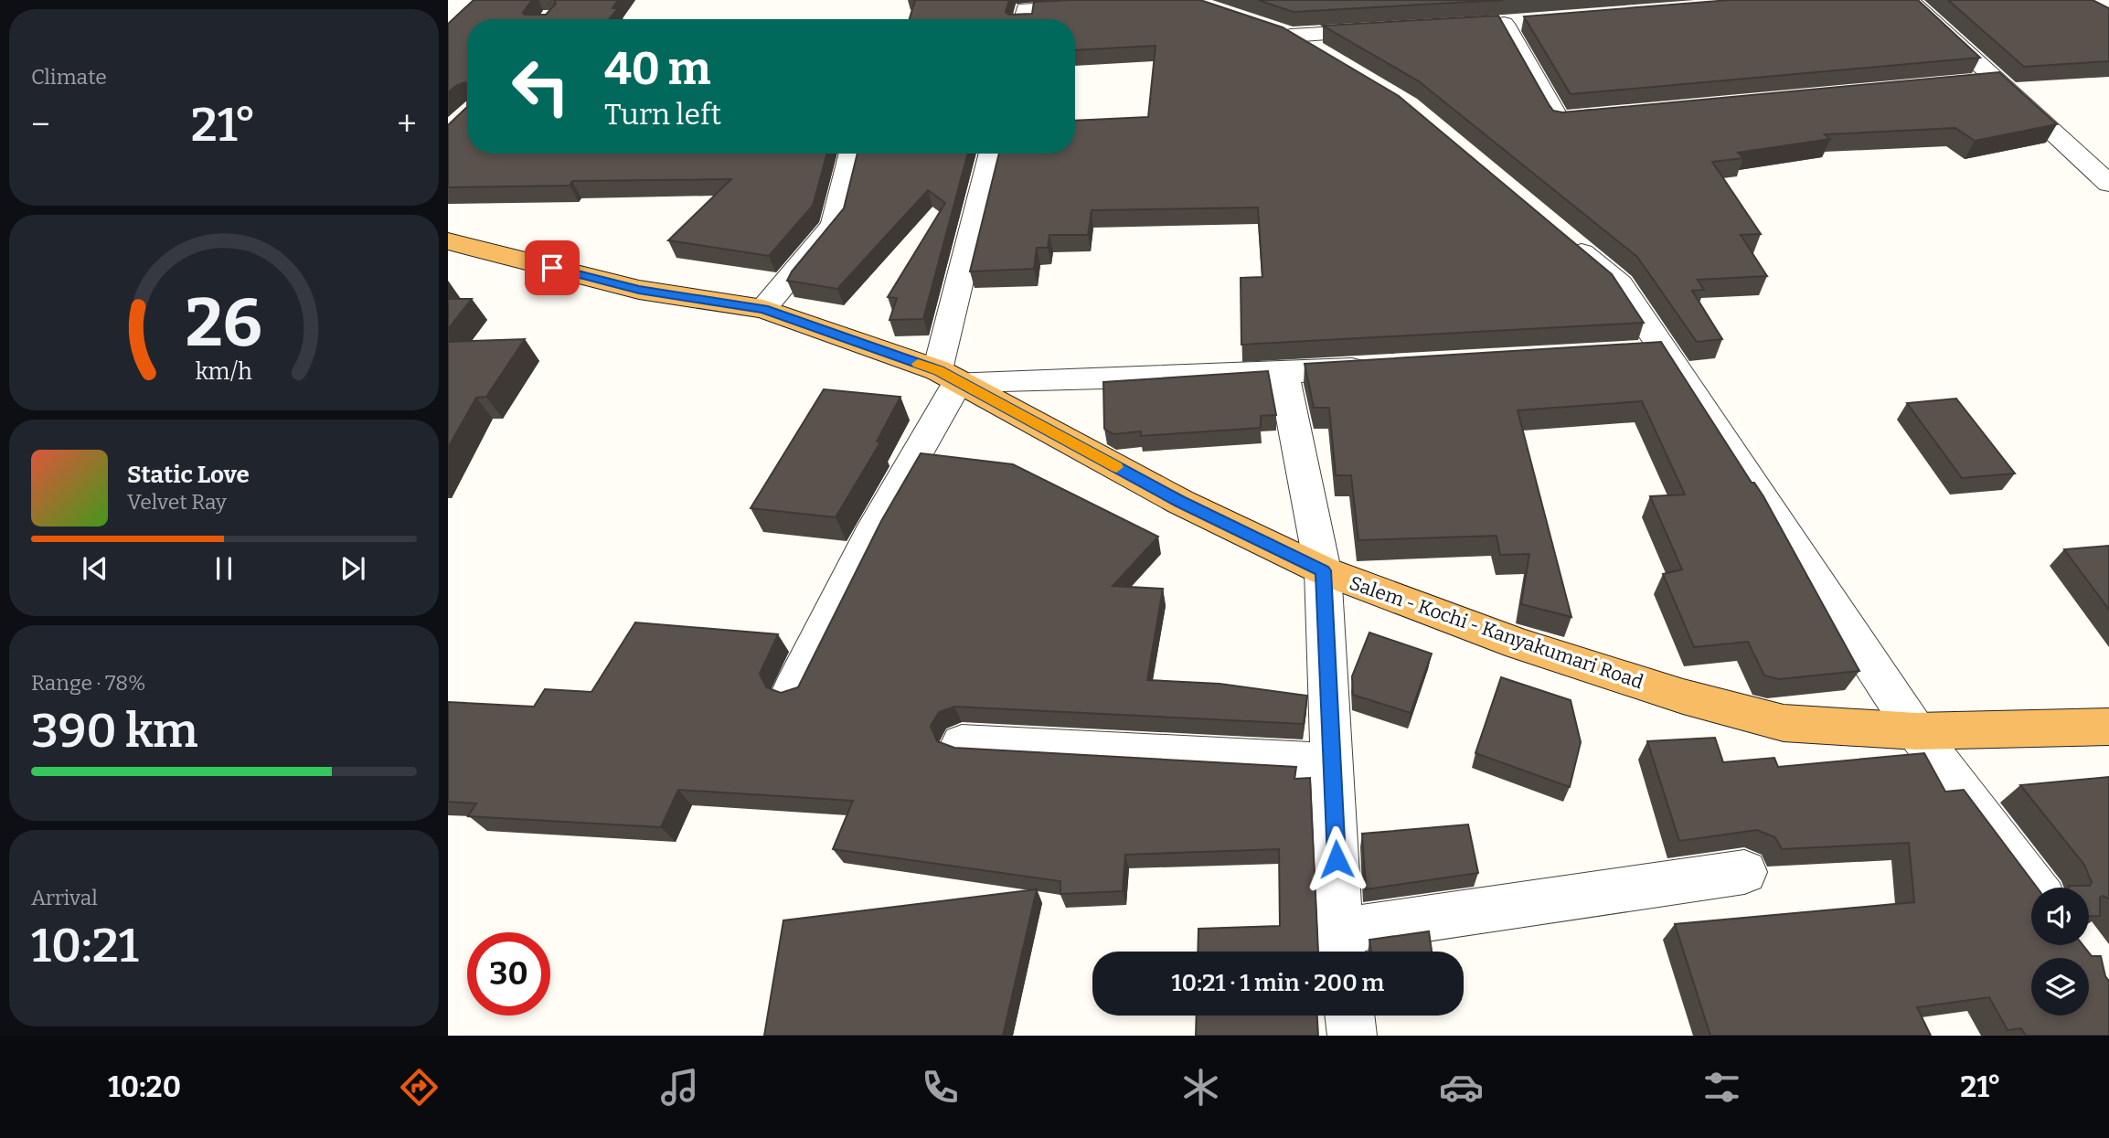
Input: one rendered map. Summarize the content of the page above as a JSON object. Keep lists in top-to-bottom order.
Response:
{
  "streets": {
    "highway": ["Salem - Kochi - Kanyakumari Road"]
  },
  "page": {
    "tile": [
      "Climate",
      ["Range · 78%", "390 km"],
      ["Arrival", "10:21"]
    ],
    "turn": ["40 m", "Turn left"],
    "heat": ["−", "21°", "+"],
    "song": ["Static Love", "Velvet Ray"],
    "limit": "30",
    "trip": "10:21 · 1 min · 200 m",
    "tabs": ["10:20", "21°"],
    "gauge": ["26", "km/h"]
  }
}
